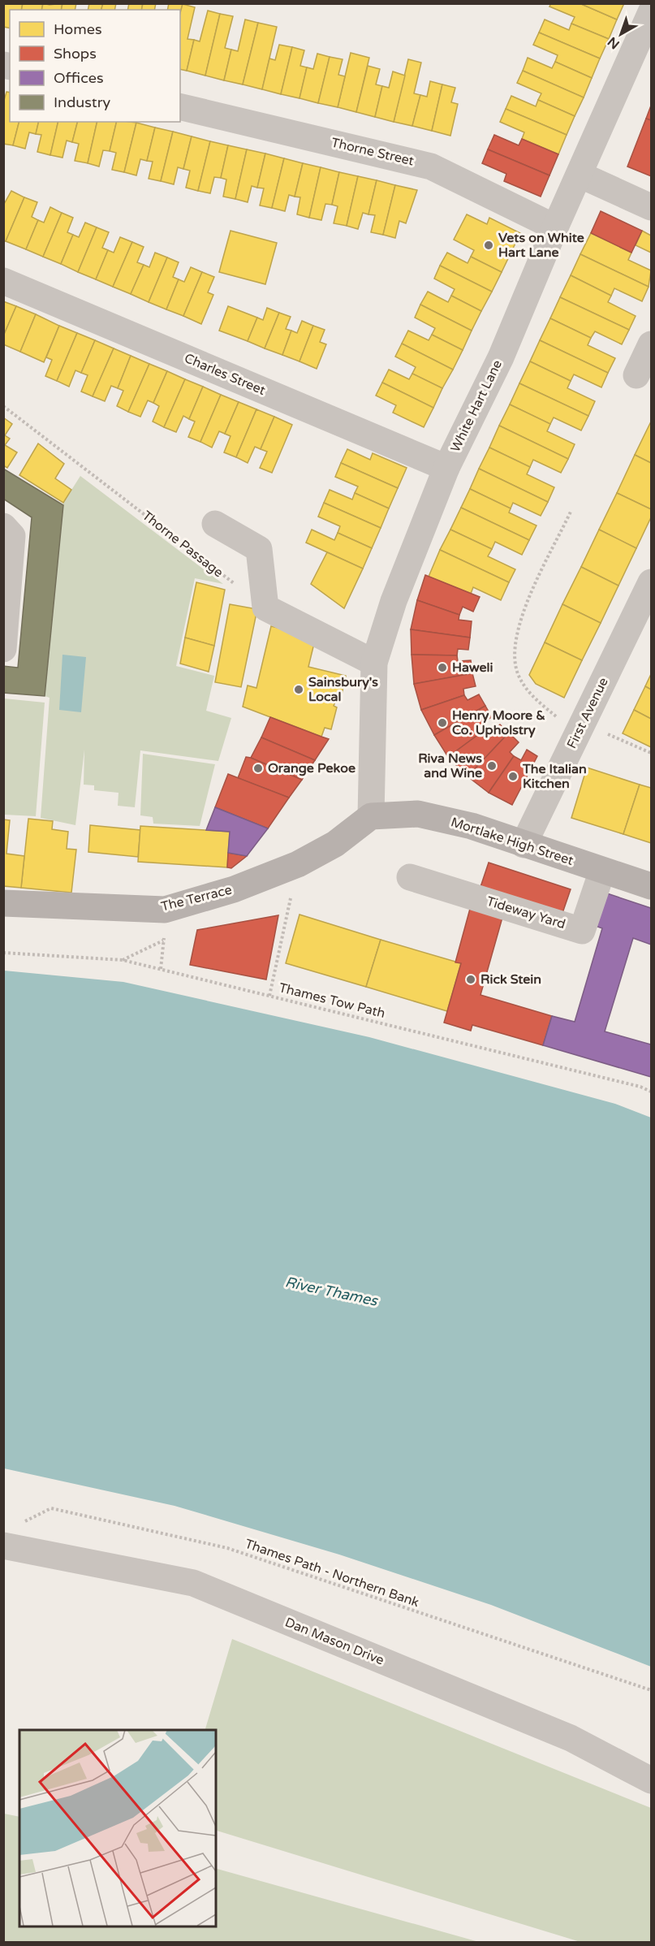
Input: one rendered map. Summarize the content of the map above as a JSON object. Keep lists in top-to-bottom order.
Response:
{
  "streets": {
    "main road": ["Mortlake High Street", "The Terrace"],
    "street": [
      "Thorne Street",
      "Charles Street",
      "White Hart Lane",
      "First Avenue",
      "Tideway Yard",
      "Dan Mason Drive"
    ],
    "path": ["Thorne Passage", "Thames Tow Path", "Thames Path - Northern Bank"]
  },
  "crossings": [
    ["Thorne Street", "White Hart Lane"],
    ["Charles Street", "White Hart Lane"],
    ["White Hart Lane", "Mortlake High Street"],
    ["White Hart Lane", "The Terrace"],
    ["First Avenue", "Mortlake High Street"],
    ["Mortlake High Street", "The Terrace"],
    ["Mortlake High Street", "Tideway Yard"]
  ],
  "water": ["River Thames"],
  "places": [
    "Vets on White Hart Lane",
    "Haweli",
    "Sainsbury's Local",
    "Henry Moore & Co. Upholstry",
    "Riva News and Wine",
    "Orange Pekoe",
    "The Italian Kitchen",
    "Rick Stein"
  ],
  "legend": [
    "Homes",
    "Shops",
    "Offices",
    "Industry"
  ],
  "north": "bottom left"
}
